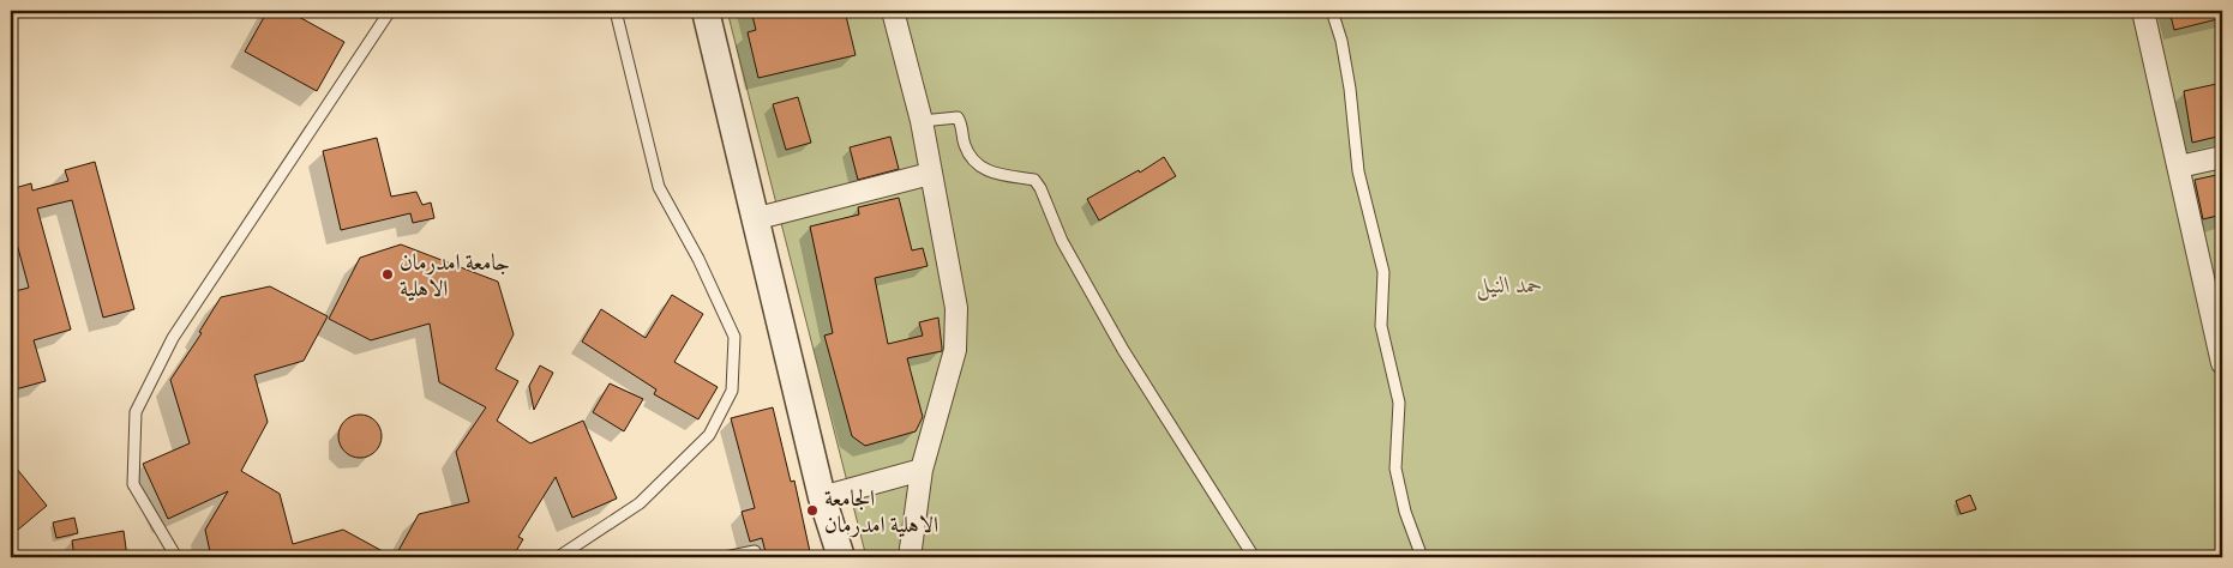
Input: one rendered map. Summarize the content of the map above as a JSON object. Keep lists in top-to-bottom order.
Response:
{
  "parks": ["حمد النيل"],
  "places": ["جامعة امدرمان الاهلية", "الجامعة الاهلية امدرمان"]
}
